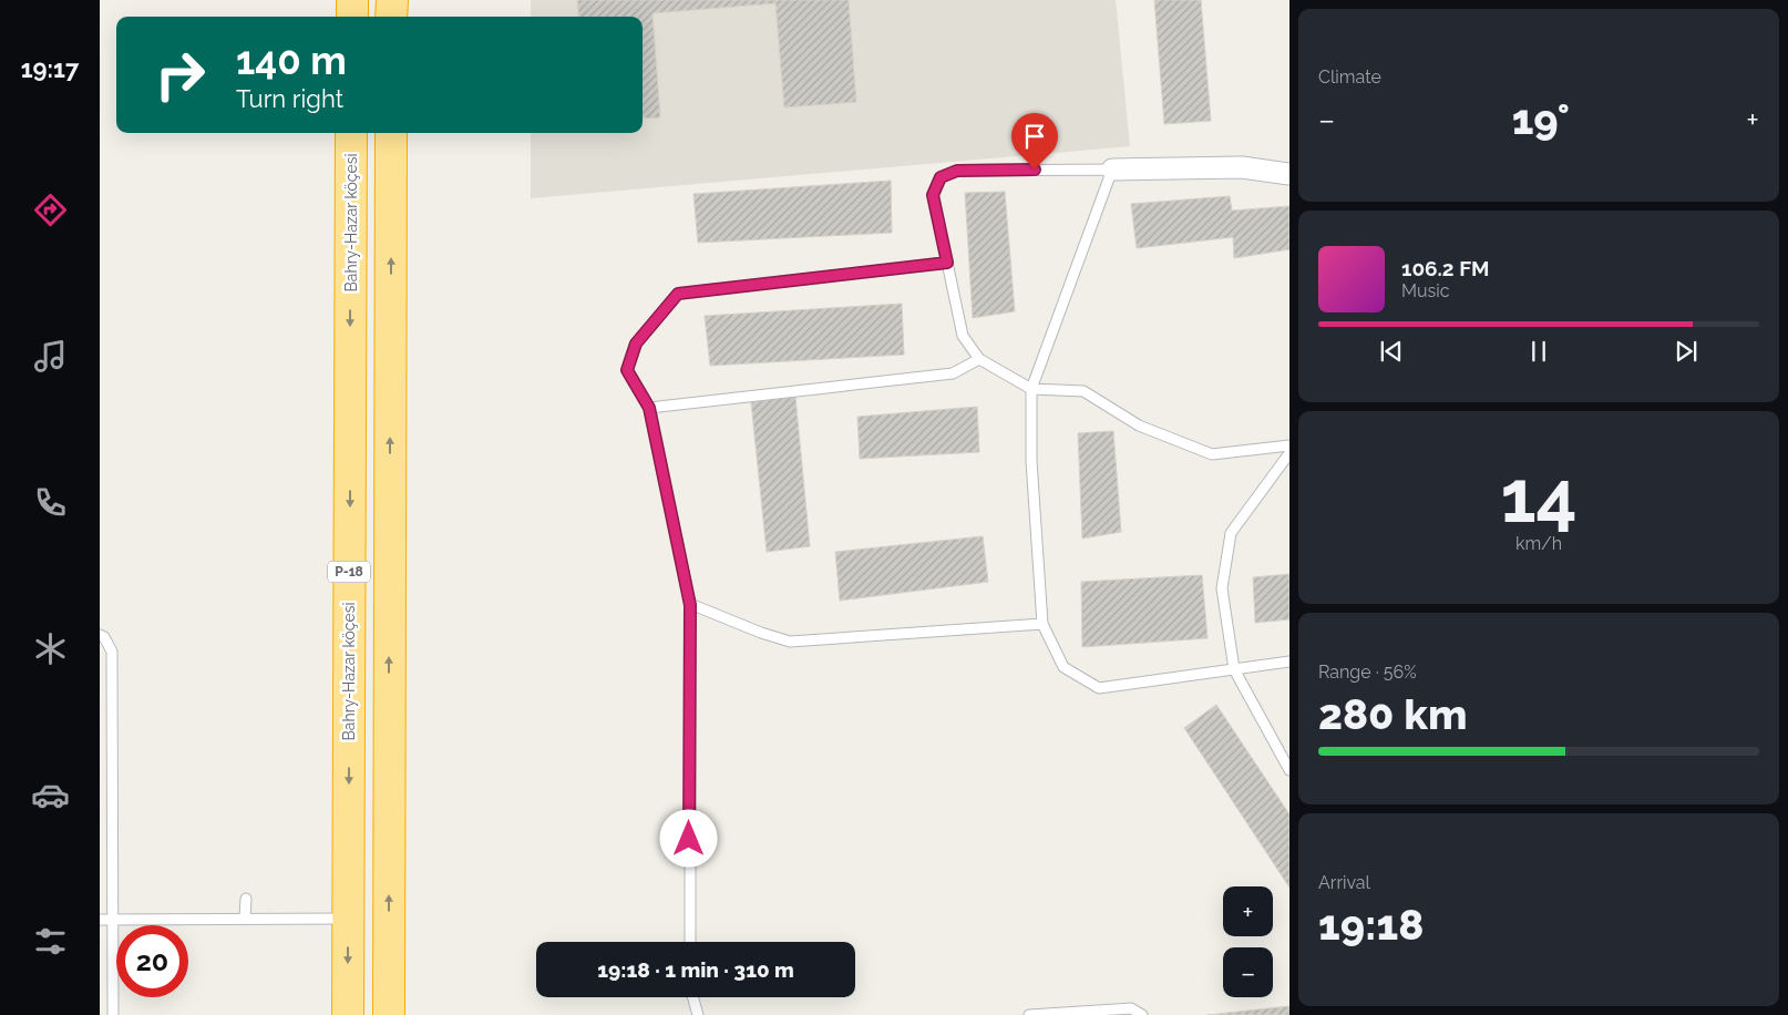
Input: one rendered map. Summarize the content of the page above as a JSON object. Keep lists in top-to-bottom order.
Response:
{
  "streets": {
    "highway": ["Bahry-Hazar köçesi", "P-18"]
  },
  "page": {
    "tabs": "19:17",
    "tile": [
      "Climate",
      ["14", "km/h"],
      ["Range · 56%", "280 km"],
      ["Arrival", "19:18"]
    ],
    "turn": ["140 m", "Turn right"],
    "heat": ["−", "19°", "+"],
    "song": ["106.2 FM", "Music"],
    "map_buttons": ["+", "−"],
    "limit": "20",
    "trip": "19:18 · 1 min · 310 m"
  }
}
